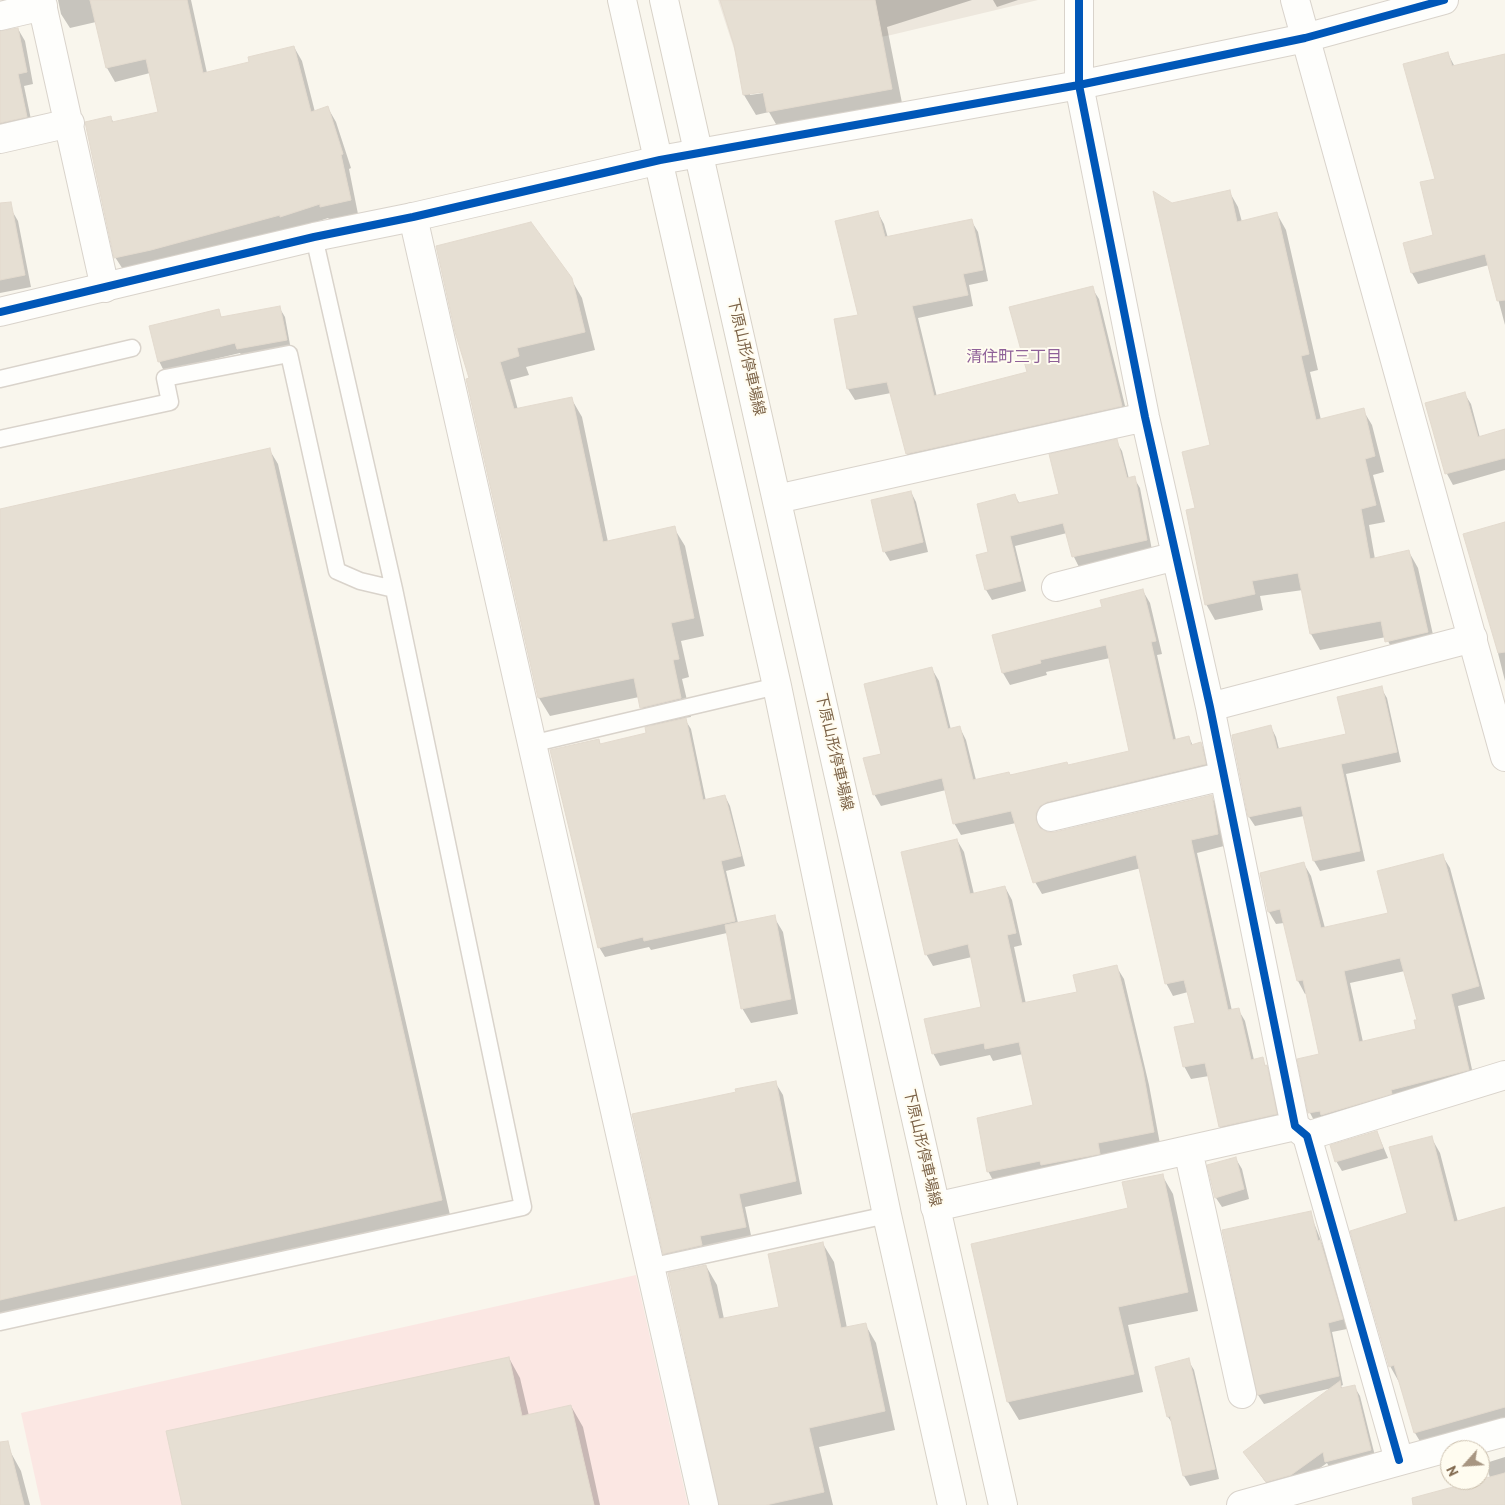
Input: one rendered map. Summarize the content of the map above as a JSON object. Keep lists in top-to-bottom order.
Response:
{
  "streets": {
    "street": ["下原山形停車場線"]
  },
  "districts": ["清住町三丁目"],
  "north": "bottom left"
}
